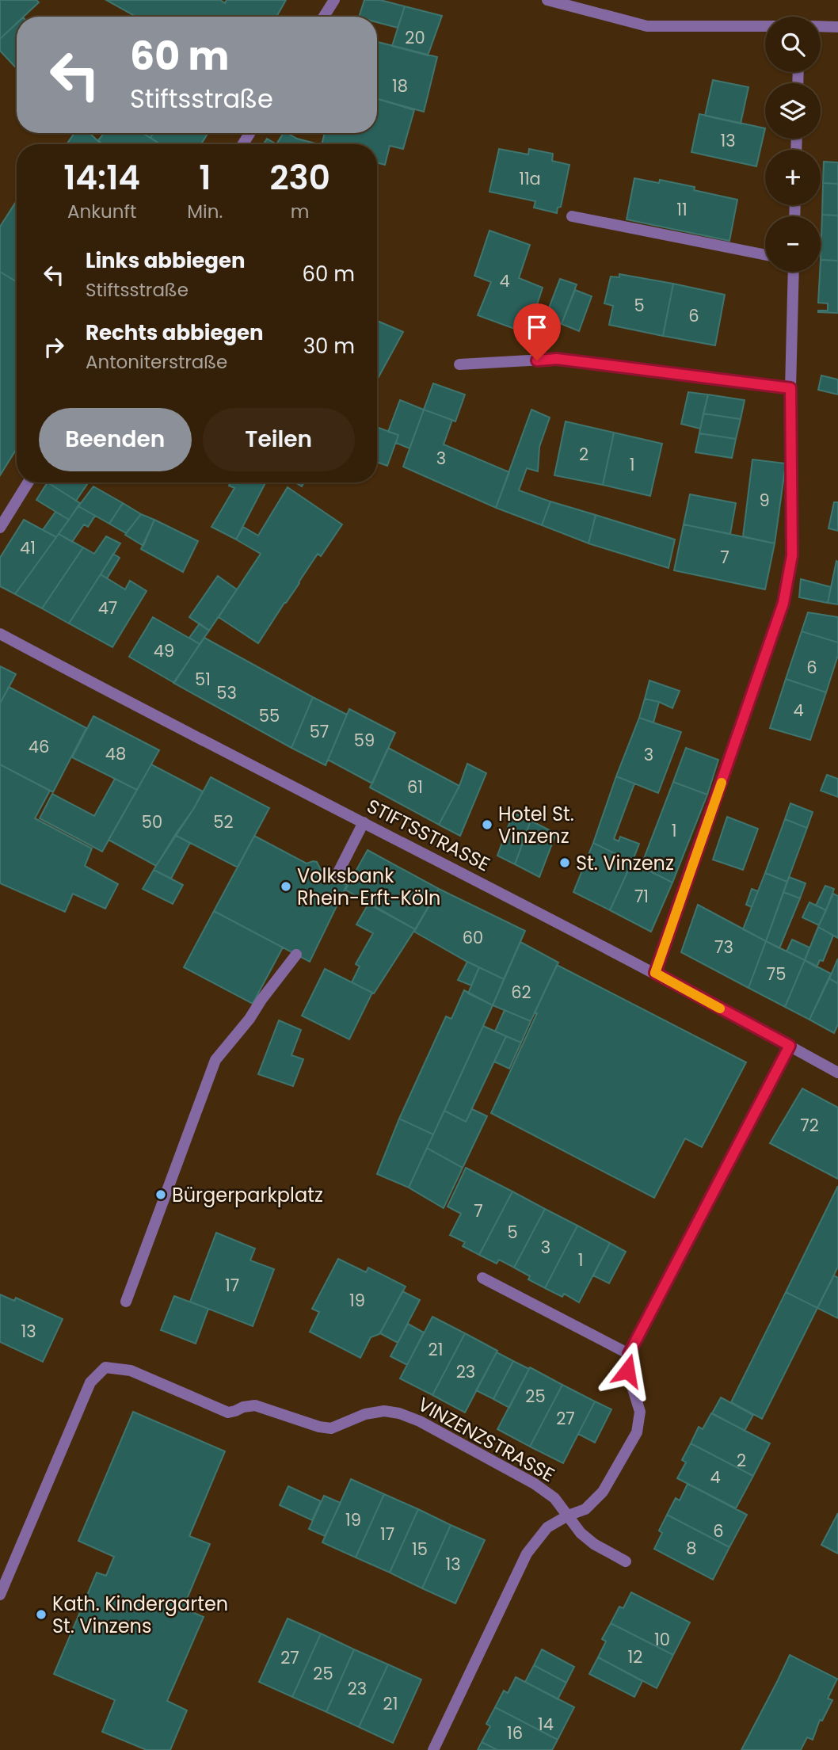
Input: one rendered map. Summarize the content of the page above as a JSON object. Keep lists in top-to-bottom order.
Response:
{
  "streets": {
    "street": ["STIFTSSTRASSE", "VINZENZSTRASSE"]
  },
  "places": [
    "Hotel St. Vinzenz",
    "St. Vinzenz",
    "Volksbank Rhein-Erft-Köln",
    "Bürgerparkplatz",
    "Kath. Kindergarten St. Vinzens"
  ],
  "house_numbers": [
    "20",
    "18",
    "13",
    "11a",
    "11",
    "4",
    "5",
    "6",
    "2",
    "3",
    "1",
    "9",
    "41",
    "7",
    "47",
    "49",
    "6",
    "51",
    "53",
    "4",
    "55",
    "57",
    "59",
    "46",
    "48",
    "3",
    "61",
    "50",
    "52",
    "1",
    "71",
    "60",
    "73",
    "75",
    "62",
    "72",
    "7",
    "5",
    "3",
    "1",
    "17",
    "19",
    "13",
    "21",
    "23",
    "25",
    "27",
    "2",
    "4",
    "19",
    "6",
    "17",
    "8",
    "15",
    "13",
    "10",
    "12",
    "27",
    "25",
    "23",
    "21",
    "14",
    "16"
  ],
  "page": {
    "map_buttons": ["+", "−"],
    "turn": ["60 m", "Stiftsstraße"],
    "eta": [
      "14:14",
      "Ankunft",
      "1",
      "Min.",
      "230",
      "m"
    ],
    "list": [
      {
        "name": "Links abbiegen",
        "note": "Stiftsstraße",
        "value": "60 m"
      },
      {
        "name": "Rechts abbiegen",
        "note": "Antoniterstraße",
        "value": "30 m"
      }
    ],
    "buttons": ["Beenden", "Teilen"]
  }
}
